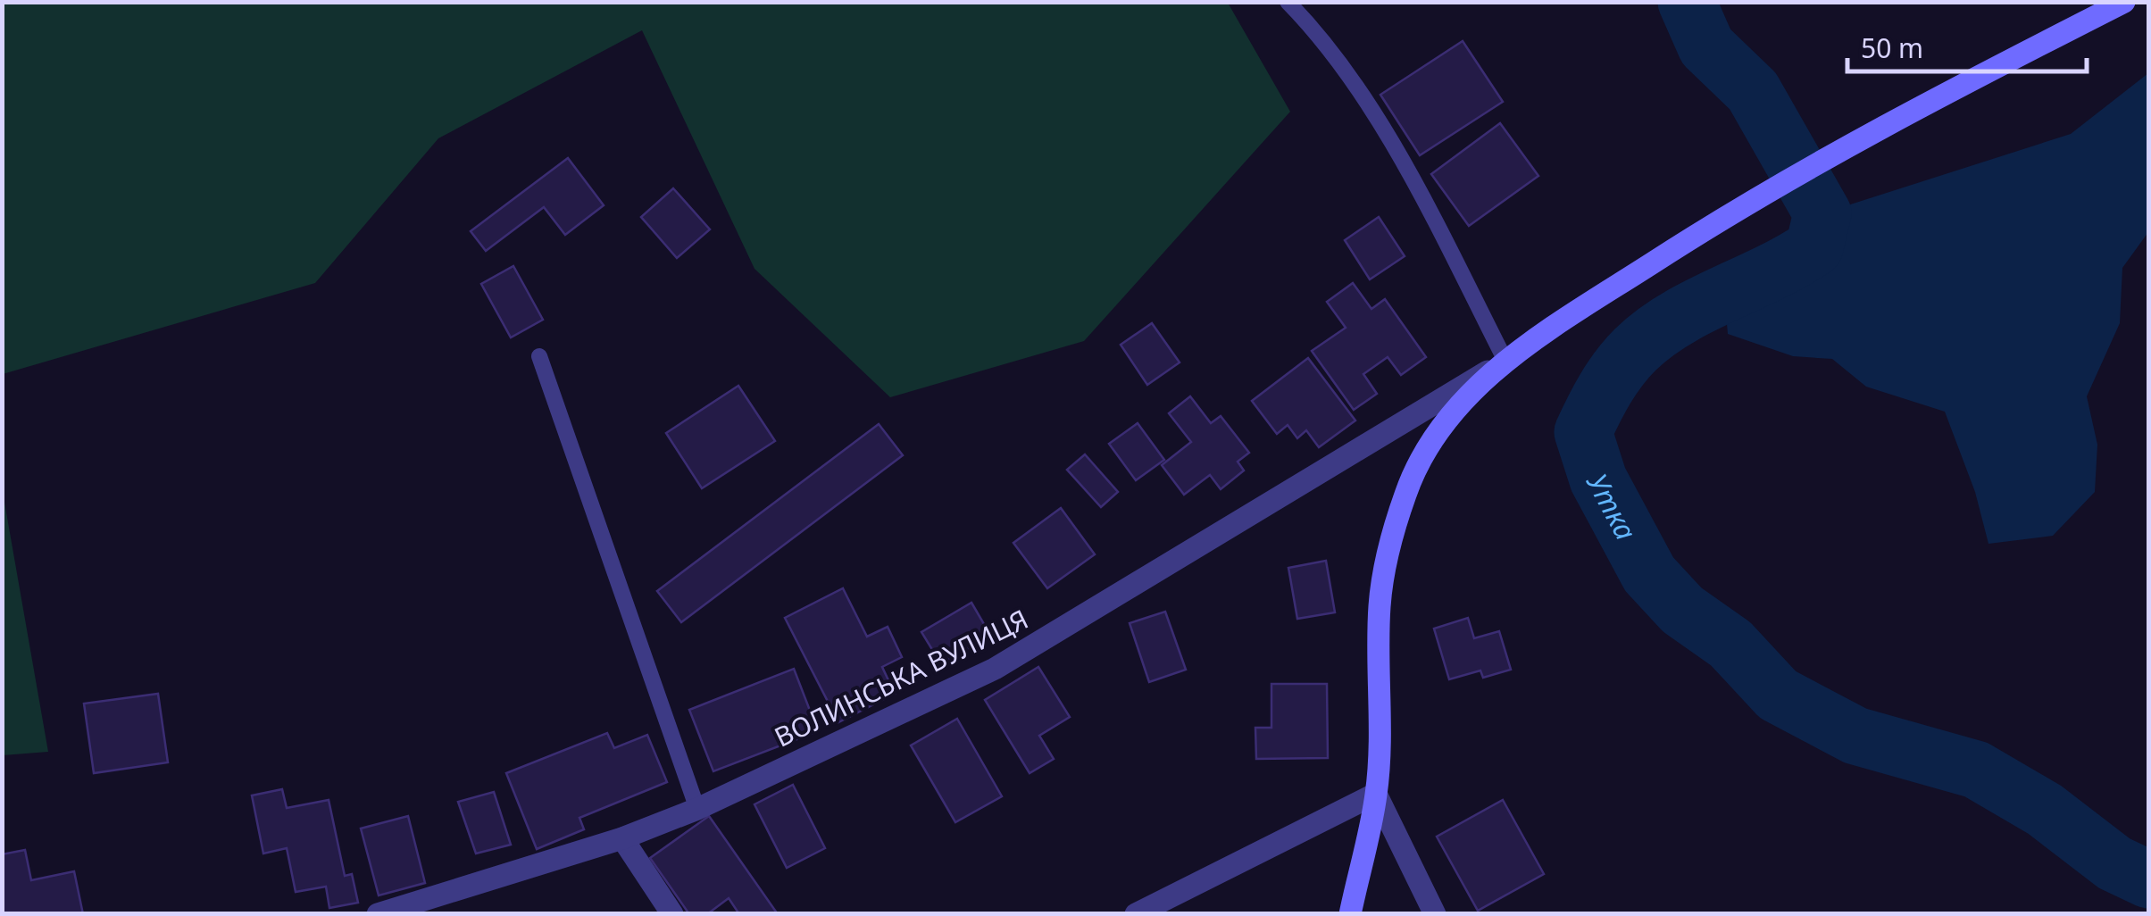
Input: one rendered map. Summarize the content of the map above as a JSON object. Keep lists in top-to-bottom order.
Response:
{
  "streets": {
    "street": ["ВОЛИНСЬКА ВУЛИЦЯ"]
  },
  "water": ["Утка"],
  "scale_bar": "50 m"
}
